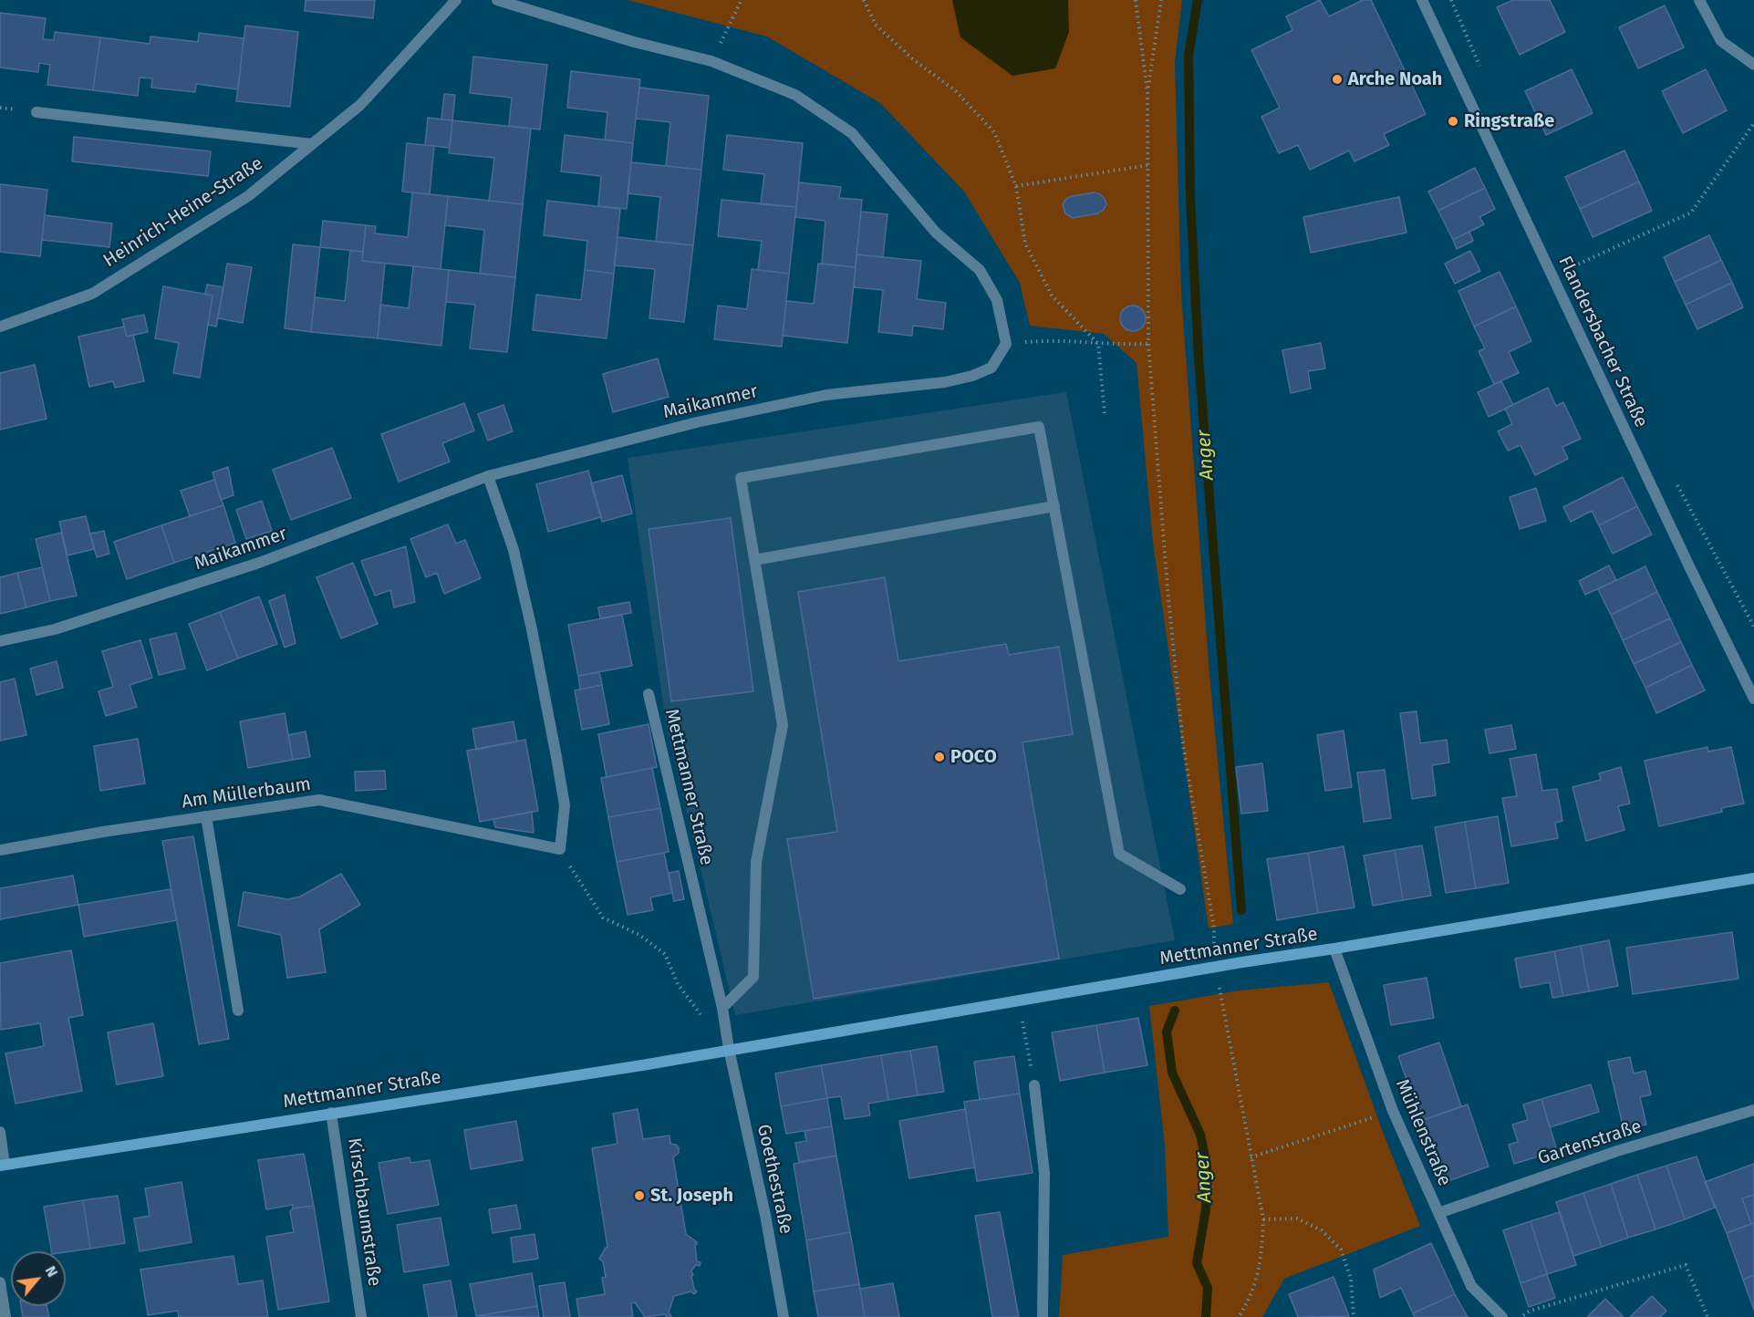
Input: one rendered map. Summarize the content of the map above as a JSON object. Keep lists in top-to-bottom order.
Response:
{
  "streets": {
    "main road": ["Mettmanner Straße"],
    "street": [
      "Heinrich-Heine-Straße",
      "Flandersbacher Straße",
      "Maikammer",
      "Am Müllerbaum",
      "Mühlenstraße",
      "Gartenstraße",
      "Goethestraße",
      "Kirschbaumstraße"
    ]
  },
  "crossings": [
    ["Mettmanner Straße", "Mühlenstraße"],
    ["Mettmanner Straße", "Goethestraße"],
    ["Mettmanner Straße", "Kirschbaumstraße"],
    ["Mühlenstraße", "Gartenstraße"]
  ],
  "water": ["Anger"],
  "places": [
    "Arche Noah",
    "Ringstraße",
    "POCO",
    "St. Joseph"
  ],
  "north": "top right"
}
